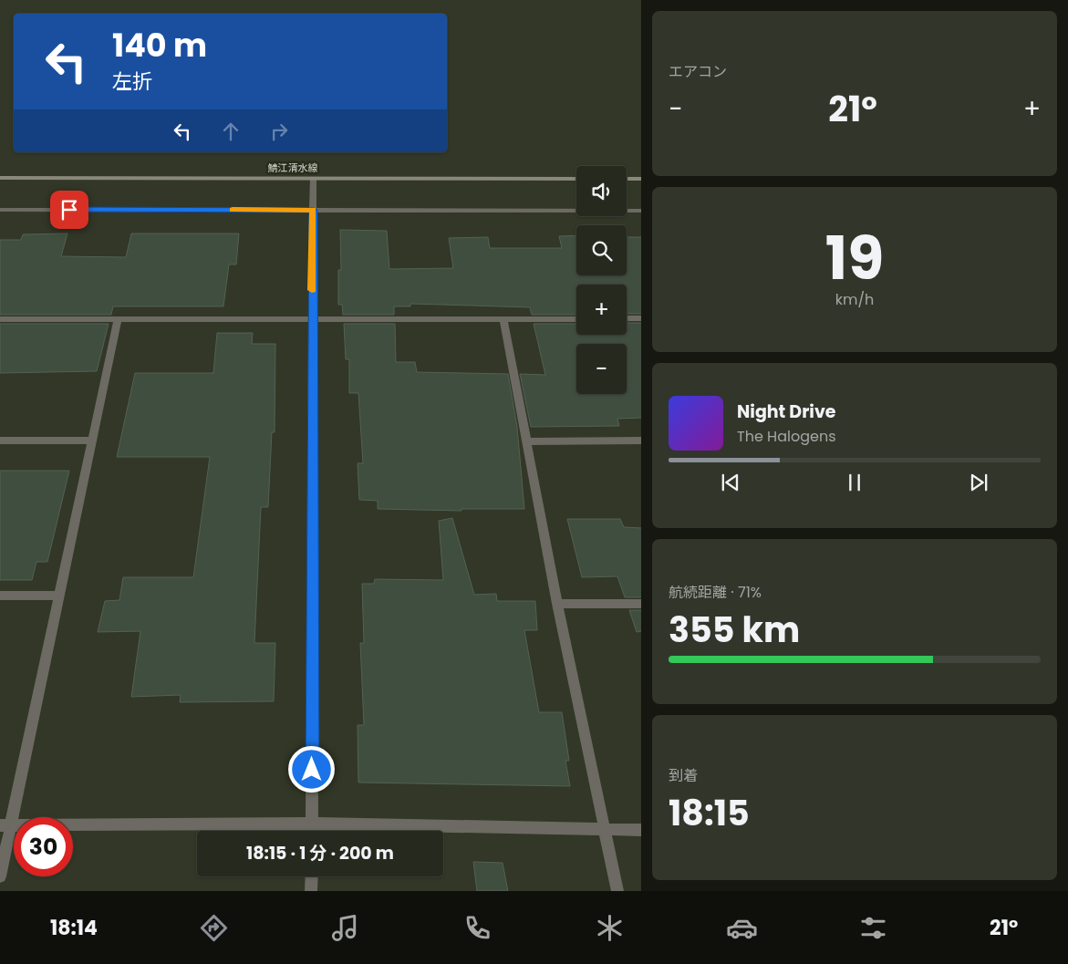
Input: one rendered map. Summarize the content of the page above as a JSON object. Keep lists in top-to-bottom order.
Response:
{
  "streets": {
    "main road": ["鯖江清水線"]
  },
  "page": {
    "tile": [
      "エアコン",
      ["19", "km/h"],
      ["航続距離 · 71%", "355 km"],
      ["到着", "18:15"]
    ],
    "turn": ["140 m", "左折"],
    "heat": ["−", "21°", "+"],
    "map_buttons": ["+", "−"],
    "song": ["Night Drive", "The Halogens"],
    "limit": "30",
    "trip": "18:15 · 1 分 · 200 m",
    "tabs": ["18:14", "21°"]
  }
}
